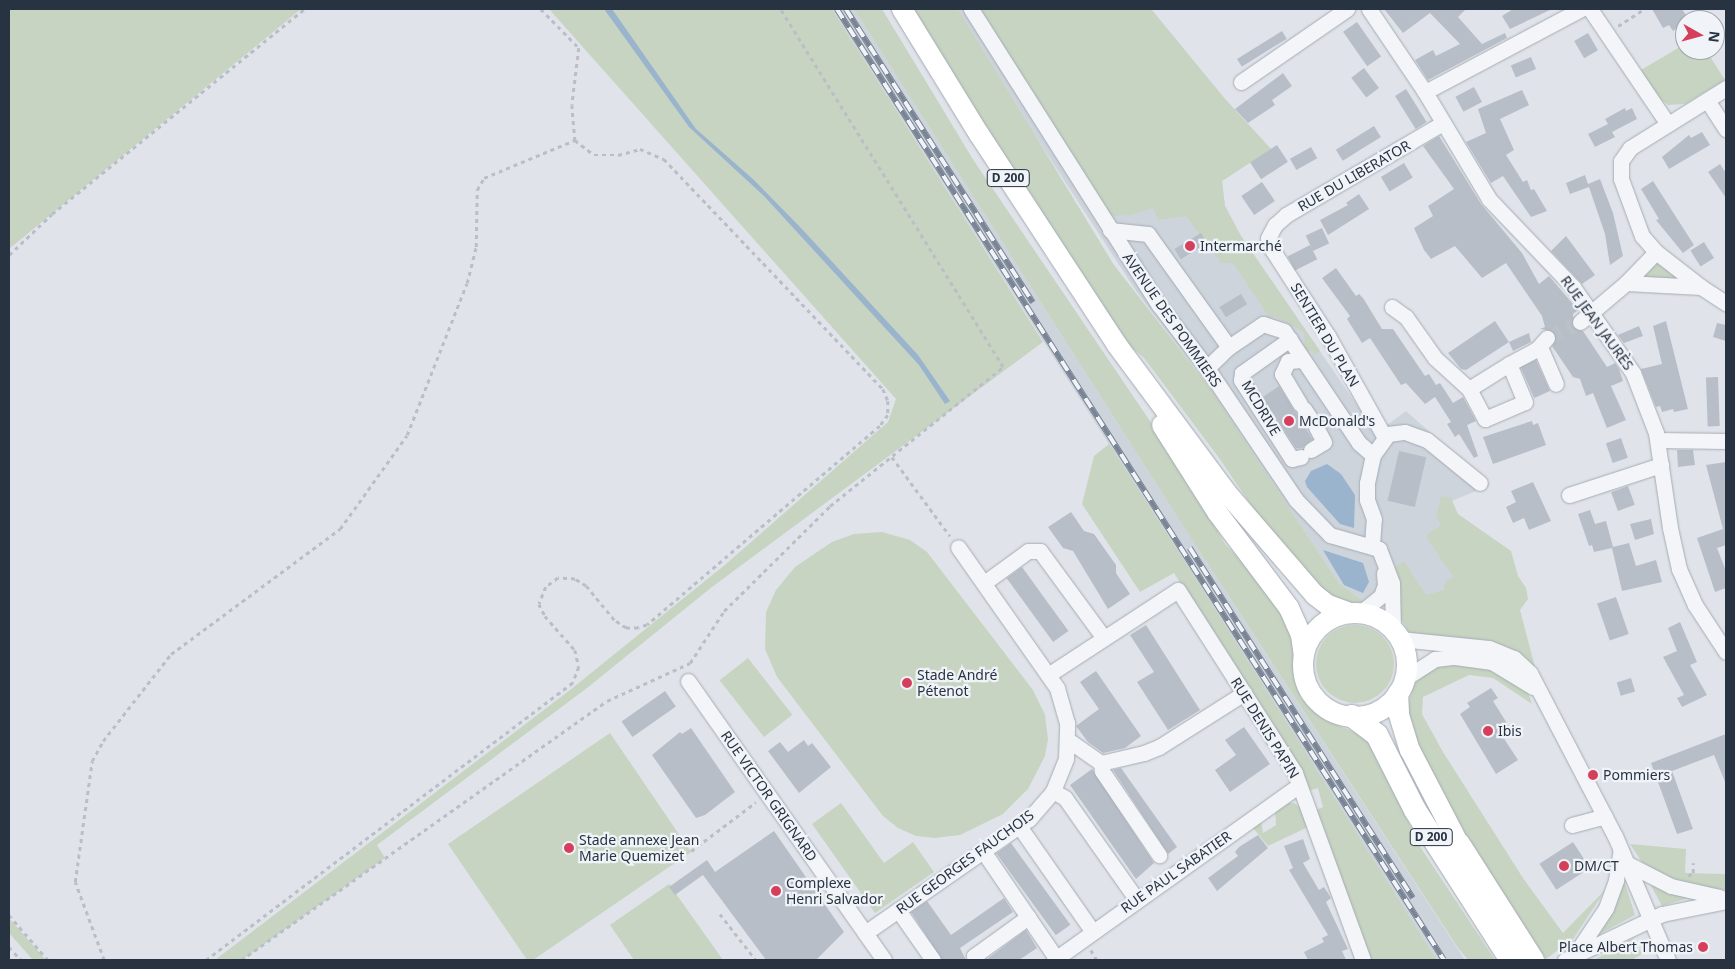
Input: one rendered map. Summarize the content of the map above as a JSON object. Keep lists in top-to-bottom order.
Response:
{
  "streets": {
    "highway": ["D 200"],
    "street": [
      "RUE DU LIBERATOR",
      "AVENUE DES POMMIERS",
      "RUE JEAN JAURÈS",
      "SENTIER DU PLAN",
      "MCDRIVE",
      "RUE DENIS PAPIN",
      "RUE VICTOR GRIGNARD",
      "RUE GEORGES FAUCHOIS",
      "RUE PAUL SABATIER"
    ]
  },
  "crossings": [
    ["RUE DU LIBERATOR", "RUE JEAN JAURÈS"],
    ["RUE DU LIBERATOR", "SENTIER DU PLAN"],
    ["RUE DENIS PAPIN", "RUE PAUL SABATIER"],
    ["RUE VICTOR GRIGNARD", "RUE GEORGES FAUCHOIS"]
  ],
  "places": [
    "Intermarché",
    "McDonald's",
    "Stade André Pétenot",
    "Ibis",
    "Pommiers",
    "Stade annexe Jean Marie Quemizet",
    "DM/CT",
    "Complexe Henri Salvador",
    "Place Albert Thomas"
  ],
  "north": "right"
}
